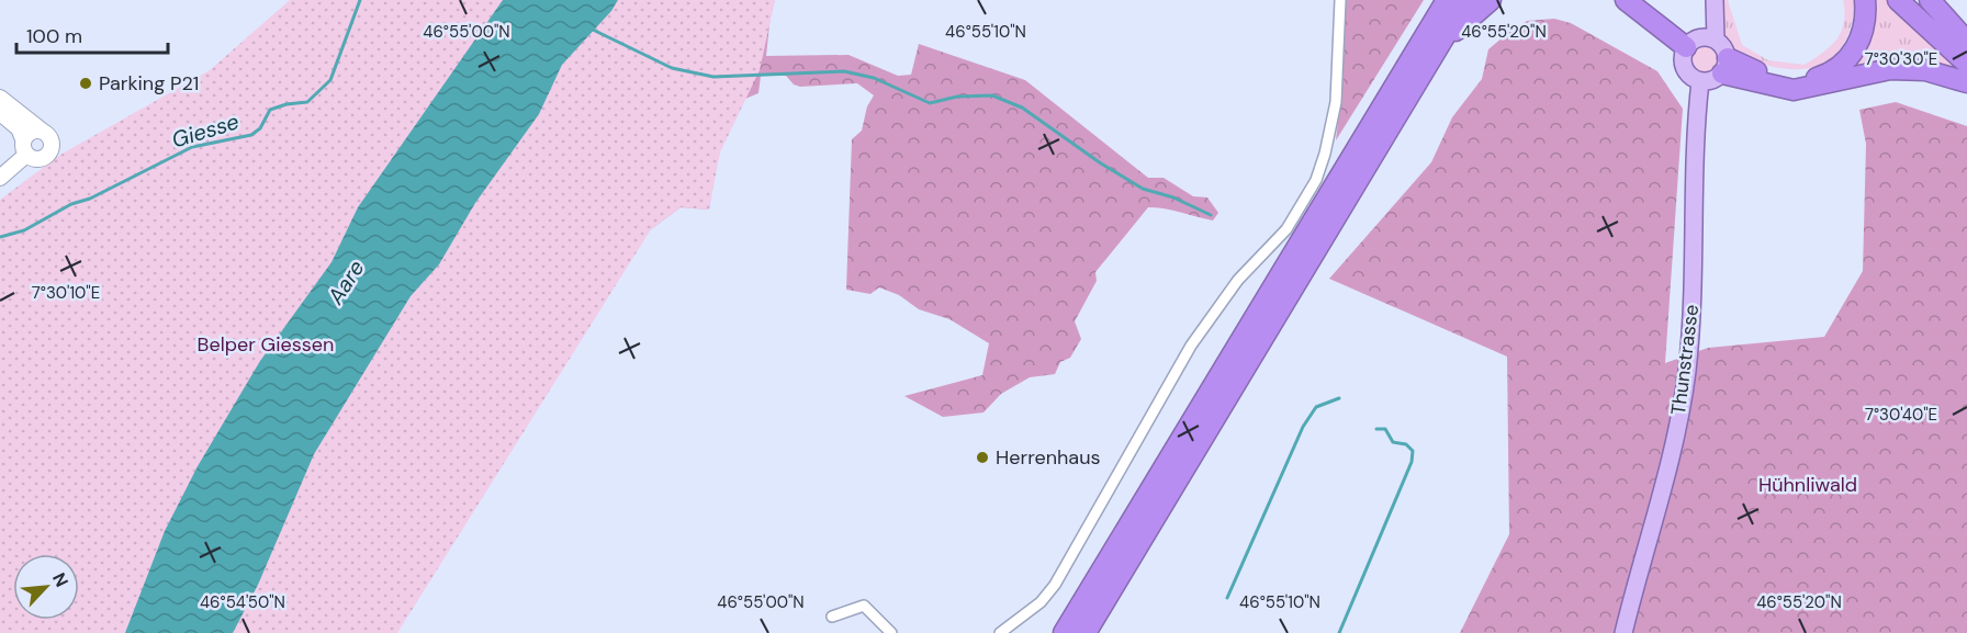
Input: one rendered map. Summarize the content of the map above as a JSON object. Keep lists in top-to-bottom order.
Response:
{
  "streets": {
    "main road": ["Thunstrasse"]
  },
  "water": ["Giesse", "Aare"],
  "parks": ["Belper Giessen", "Hühnliwald"],
  "places": ["Parking P21", "Herrenhaus"],
  "scale_bar": "100 m",
  "north": "top right",
  "coordinates": [
    "46°55'00\"N",
    "46°55'10\"N",
    "46°55'20\"N",
    "7°30'30\"E",
    "7°30'10\"E",
    "7°30'40\"E",
    "46°54'50\"N"
  ]
}
